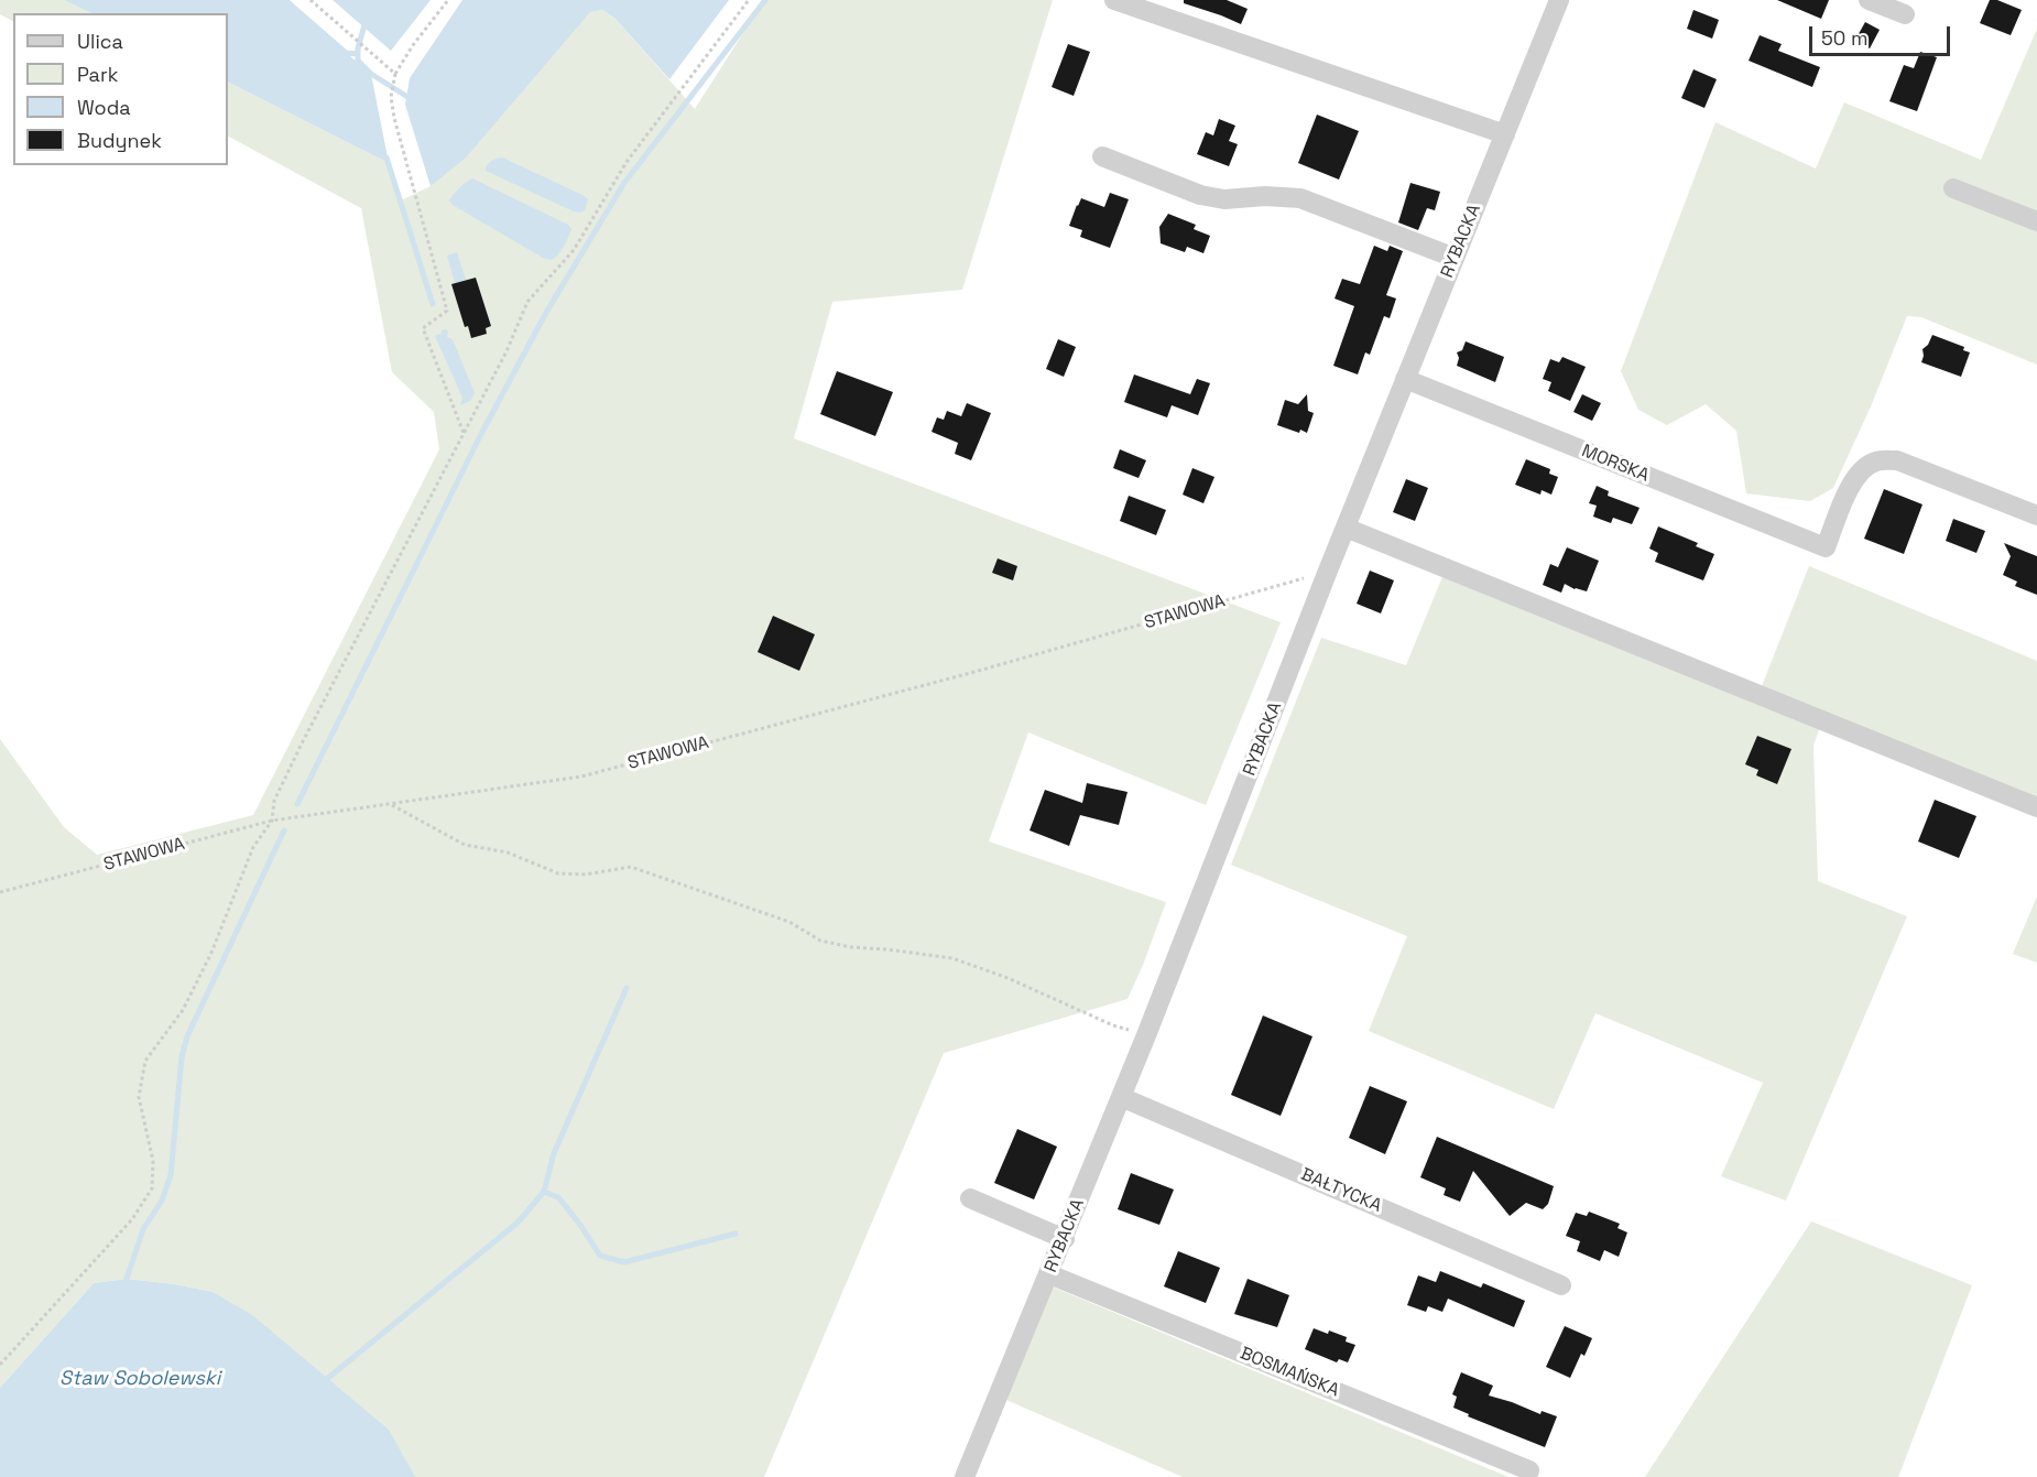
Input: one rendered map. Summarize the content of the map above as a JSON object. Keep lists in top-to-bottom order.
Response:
{
  "streets": {
    "street": [
      "RYBACKA",
      "MORSKA",
      "BAŁTYCKA",
      "BOSMAŃSKA"
    ],
    "path": ["STAWOWA"]
  },
  "crossings": [
    ["RYBACKA", "MORSKA"],
    ["RYBACKA", "STAWOWA"],
    ["RYBACKA", "BAŁTYCKA"],
    ["RYBACKA", "BOSMAŃSKA"]
  ],
  "water": ["Staw Sobolewski"],
  "legend": [
    "Ulica",
    "Park",
    "Woda",
    "Budynek"
  ],
  "scale_bar": "50 m"
}
